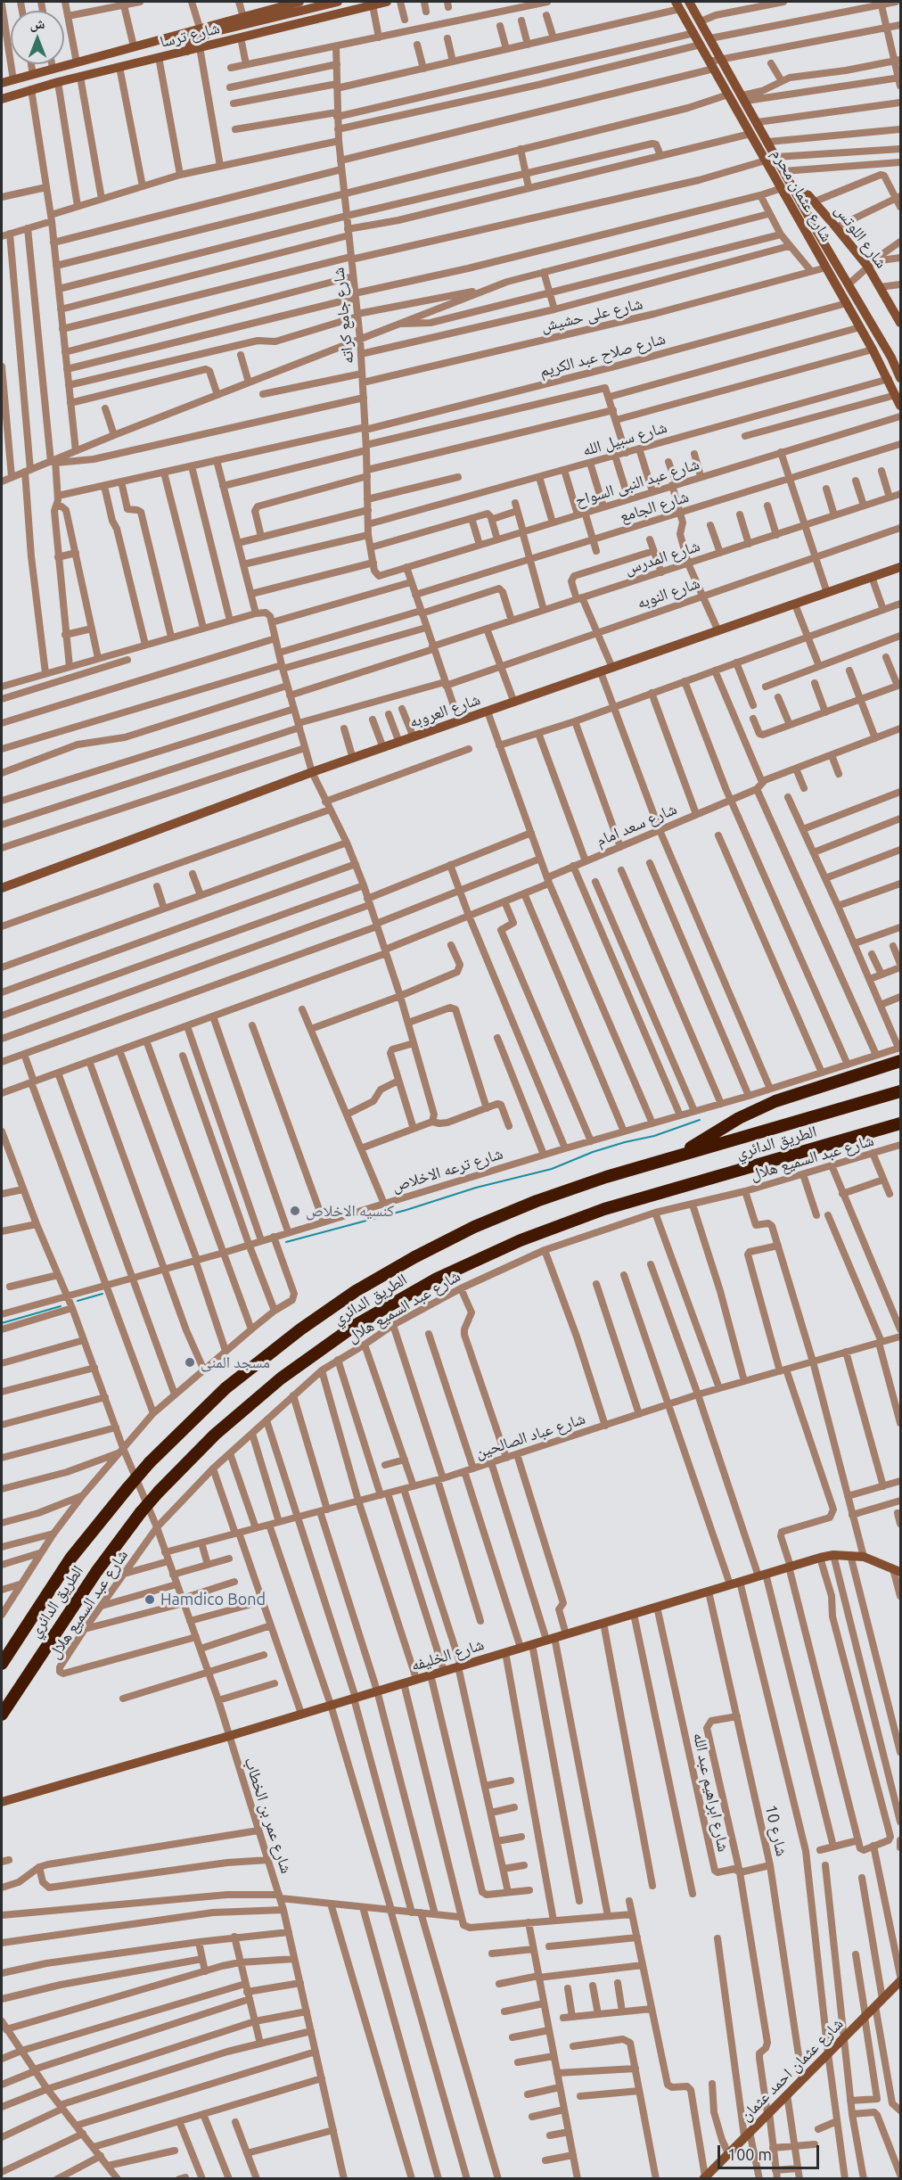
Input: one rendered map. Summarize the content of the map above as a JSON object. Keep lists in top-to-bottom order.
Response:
{
  "streets": {
    "highway": ["الطريق الدائري"],
    "main road": [
      "شارع ترسا",
      "شارع عثمان محرم",
      "شارع اللوتس",
      "شارع العروبه",
      "شارع الخليفه",
      "شارع عثمان احمد عثمان"
    ],
    "street": [
      "شارع على حشيش",
      "شارع جامع كراته",
      "شارع صلاح عبد الكريم",
      "شارع سبيل الله",
      "شارع عبد النبى السواح",
      "شارع الجامع",
      "شارع المدرس",
      "شارع النوبه",
      "شارع سعد امام",
      "شارع عبد السميع هلال",
      "شارع ترعه الاخلاص",
      "شارع عباد الصالحين",
      "شارع ابراهيم عبد الله",
      "شارع عمر بن الخطاب",
      "شارع 10"
    ]
  },
  "crossings": [
    ["شارع عثمان محرم", "شارع اللوتس"],
    ["شارع عثمان محرم", "شارع على حشيش"],
    ["شارع عثمان محرم", "شارع صلاح عبد الكريم"],
    ["شارع عثمان محرم", "شارع سبيل الله"],
    ["شارع على حشيش", "شارع جامع كراته"],
    ["شارع جامع كراته", "شارع صلاح عبد الكريم"],
    ["شارع جامع كراته", "شارع سبيل الله"],
    ["شارع جامع كراته", "شارع عبد النبى السواح"],
    ["شارع عبد السميع هلال", "شارع عمر بن الخطاب"],
    ["شارع ترعه الاخلاص", "شارع عمر بن الخطاب"],
    ["شارع عباد الصالحين", "شارع عمر بن الخطاب"],
    ["شارع الخليفه", "شارع ابراهيم عبد الله"],
    ["شارع الخليفه", "شارع عمر بن الخطاب"],
    ["شارع الخليفه", "شارع 10"],
    ["شارع ابراهيم عبد الله", "شارع عثمان احمد عثمان"],
    ["شارع 10", "شارع عثمان احمد عثمان"]
  ],
  "places": ["كنسيه الاخلاص", "مسجد المنى", "Hamdico Bond"],
  "scale_bar": "100 m",
  "north": "top"
}
